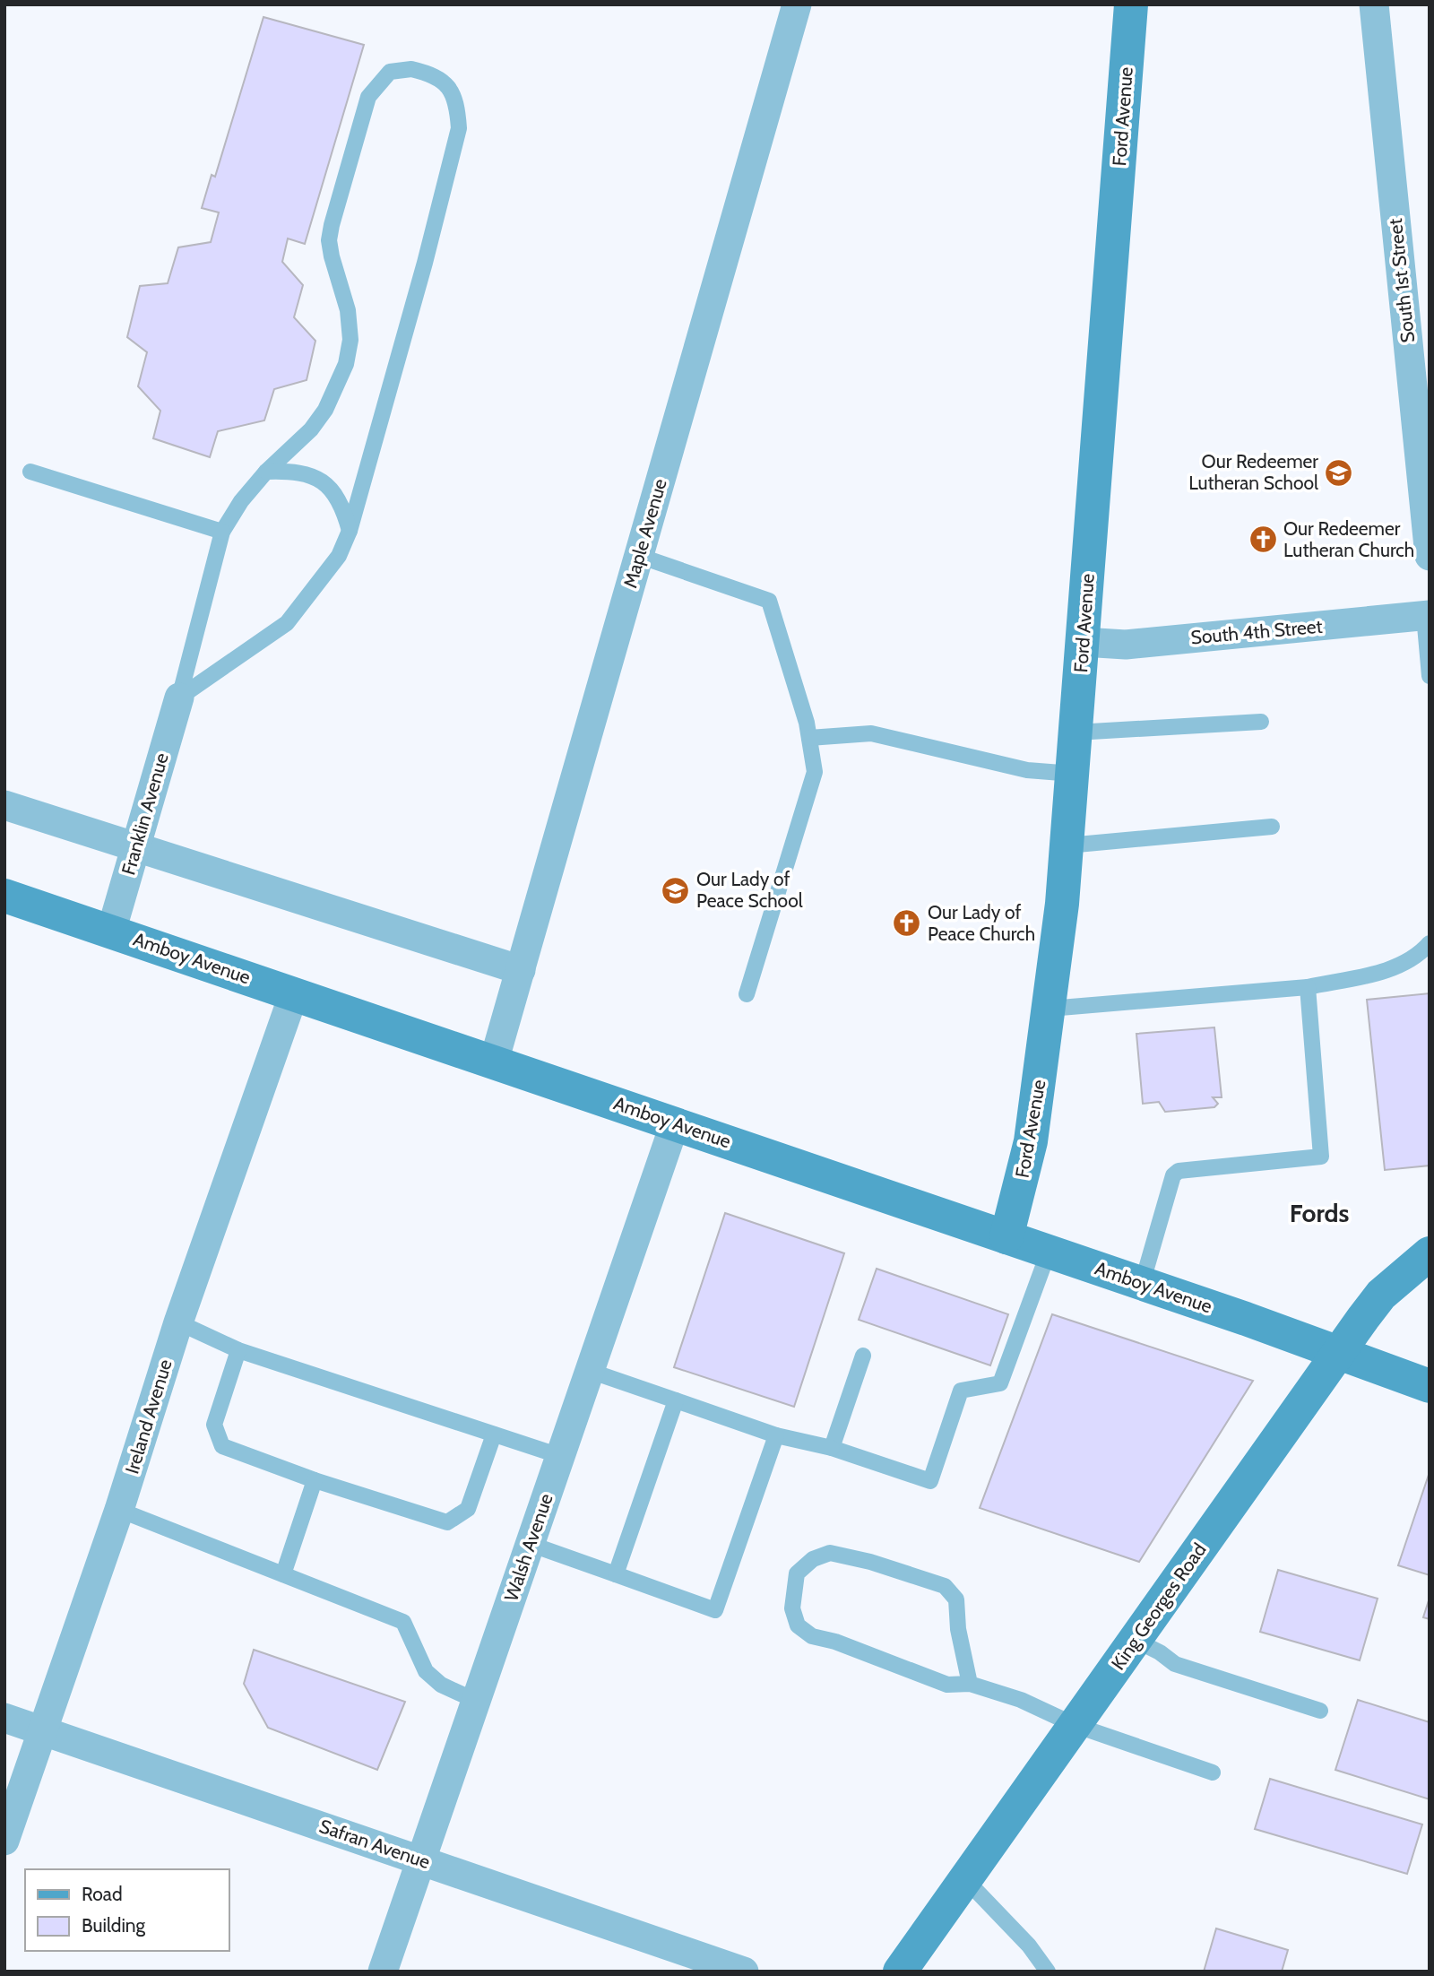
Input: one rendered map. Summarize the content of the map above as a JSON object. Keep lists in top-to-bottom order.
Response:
{
  "streets": {
    "street": [
      "Ford Avenue",
      "South 1st Street",
      "Maple Avenue",
      "South 4th Street",
      "Franklin Avenue",
      "Amboy Avenue",
      "Ireland Avenue",
      "Walsh Avenue",
      "King Georges Road",
      "Safran Avenue"
    ]
  },
  "crossings": [
    ["Ford Avenue", "South 4th Street"],
    ["Ford Avenue", "Amboy Avenue"],
    ["Maple Avenue", "Amboy Avenue"],
    ["Franklin Avenue", "Amboy Avenue"],
    ["Amboy Avenue", "Ireland Avenue"],
    ["Amboy Avenue", "Walsh Avenue"],
    ["Amboy Avenue", "King Georges Road"],
    ["Ireland Avenue", "Safran Avenue"],
    ["Walsh Avenue", "Safran Avenue"]
  ],
  "districts": ["Fords"],
  "places": {
    "school or university": ["Our Redeemer Lutheran School", "Our Lady of Peace School"],
    "church": ["Our Redeemer Lutheran Church", "Our Lady of Peace Church"]
  },
  "legend": ["Road", "Building"]
}
